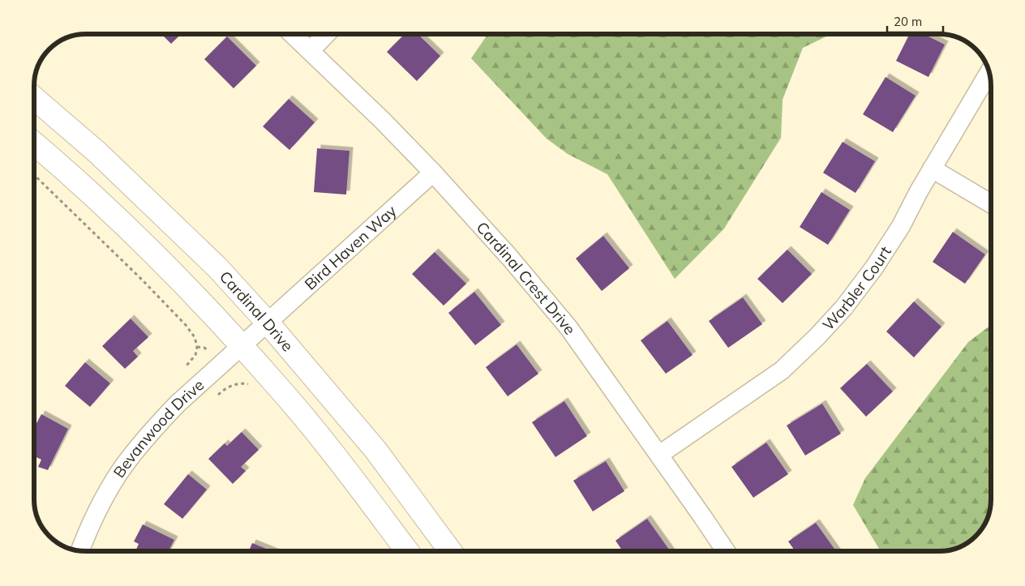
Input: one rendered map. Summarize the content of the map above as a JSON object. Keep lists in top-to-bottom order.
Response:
{
  "streets": {
    "main road": ["Cardinal Drive"],
    "street": [
      "Bird Haven Way",
      "Cardinal Crest Drive",
      "Warbler Court",
      "Bevanwood Drive"
    ]
  },
  "crossings": [
    ["Bird Haven Way", "Cardinal Crest Drive"],
    ["Bird Haven Way", "Cardinal Drive"],
    ["Bird Haven Way", "Bevanwood Drive"],
    ["Cardinal Crest Drive", "Warbler Court"],
    ["Cardinal Drive", "Bevanwood Drive"]
  ],
  "scale_bar": "20 m"
}
